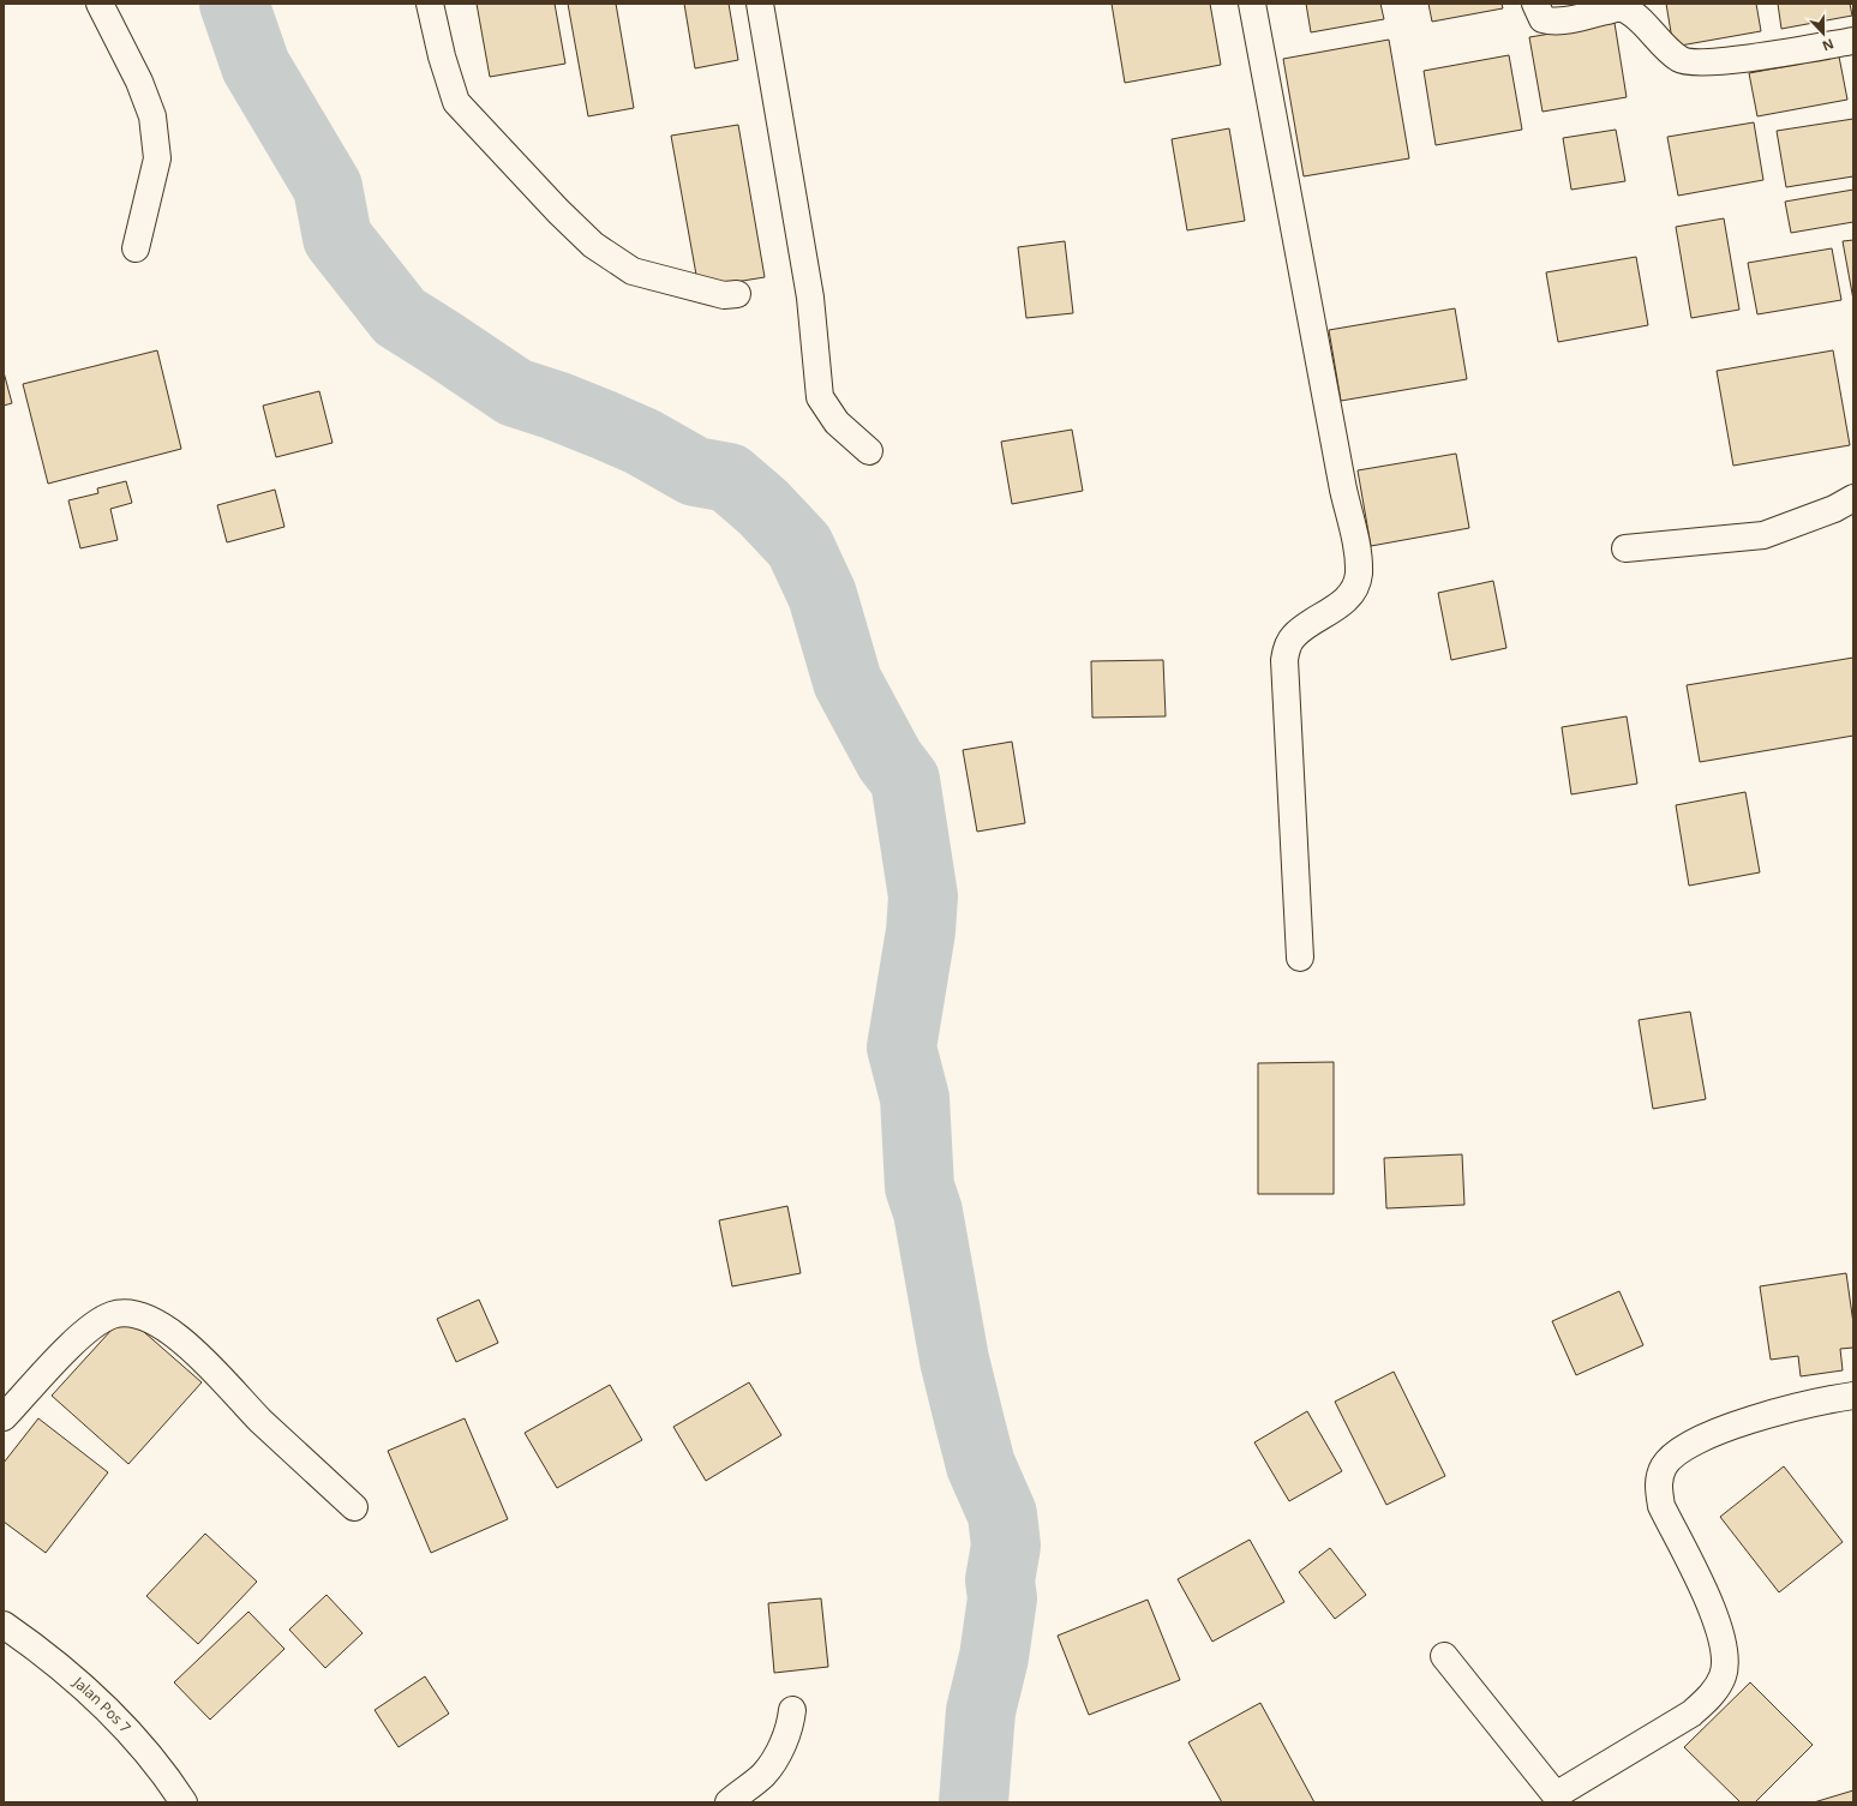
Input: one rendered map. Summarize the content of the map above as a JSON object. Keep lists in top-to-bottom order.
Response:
{
  "streets": {
    "street": ["Jalan Pos 7"]
  },
  "north": "bottom"
}
